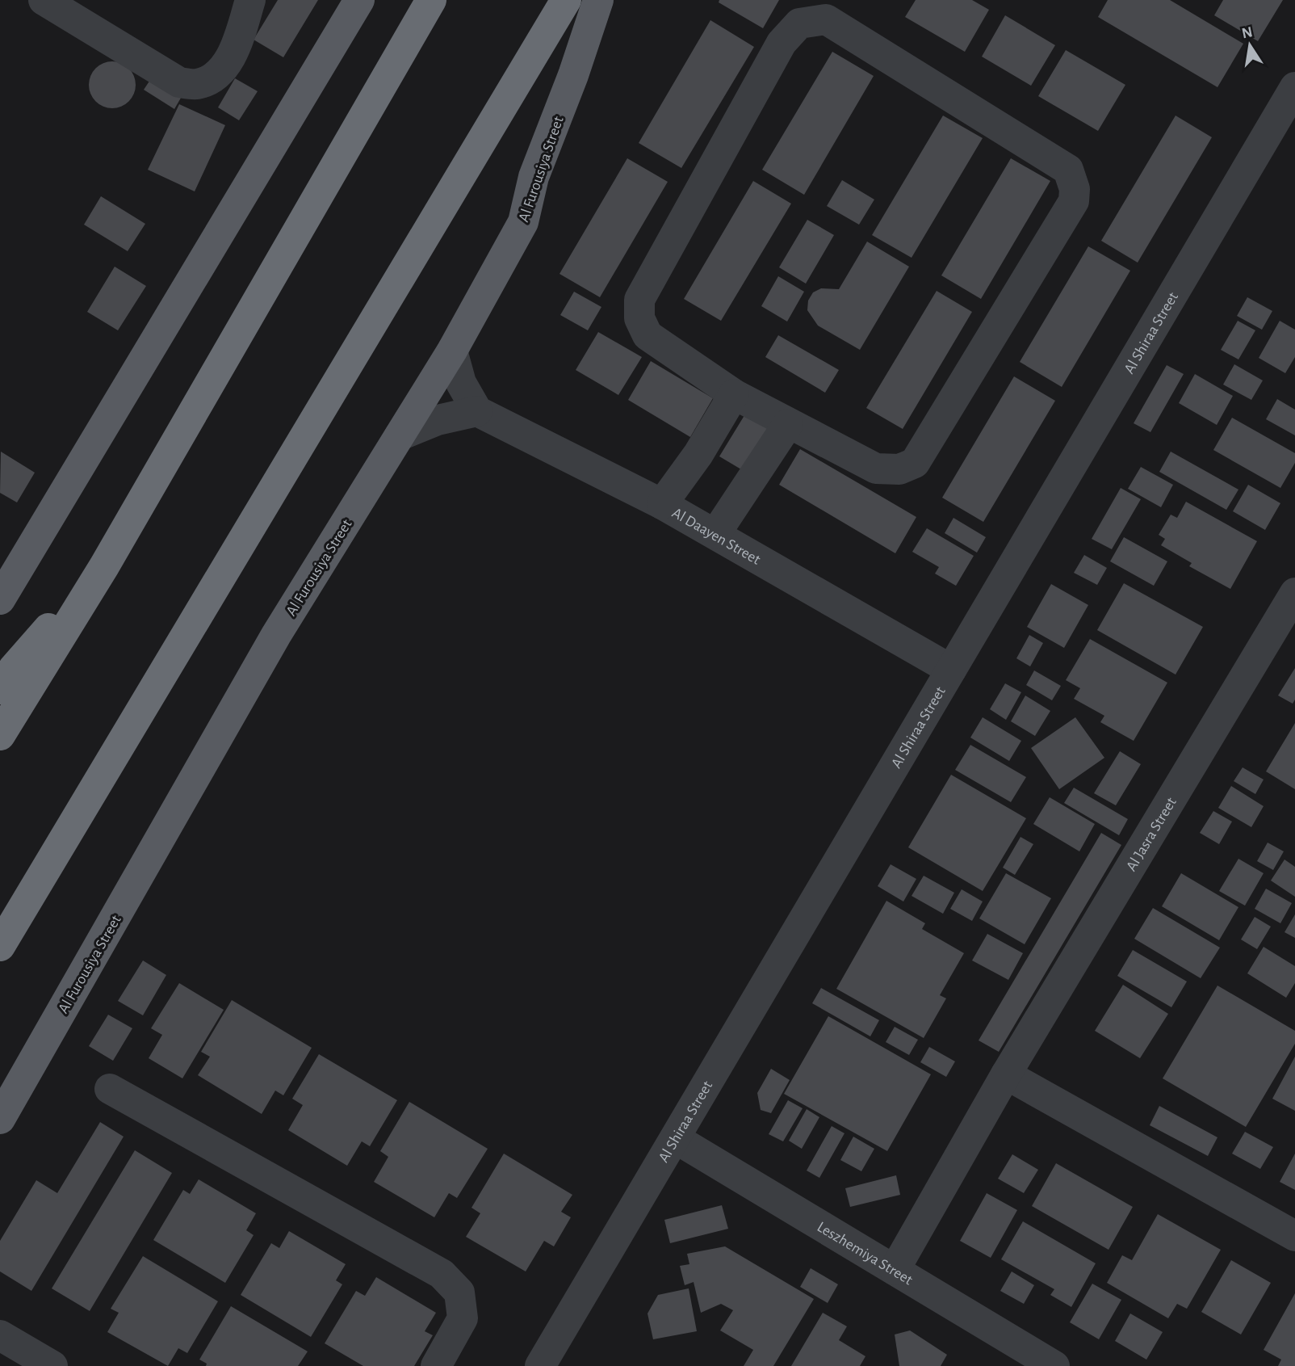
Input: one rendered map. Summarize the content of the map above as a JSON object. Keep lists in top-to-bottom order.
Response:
{
  "streets": {
    "main road": ["Al Furousiya Street"],
    "street": [
      "Al Shiraa Street",
      "Al Daayen Street",
      "Al Jasra Street",
      "Leszhemiya Street"
    ]
  },
  "crossings": [
    ["Al Shiraa Street", "Al Daayen Street"],
    ["Al Shiraa Street", "Leszhemiya Street"],
    ["Al Jasra Street", "Leszhemiya Street"]
  ],
  "north": "top"
}
